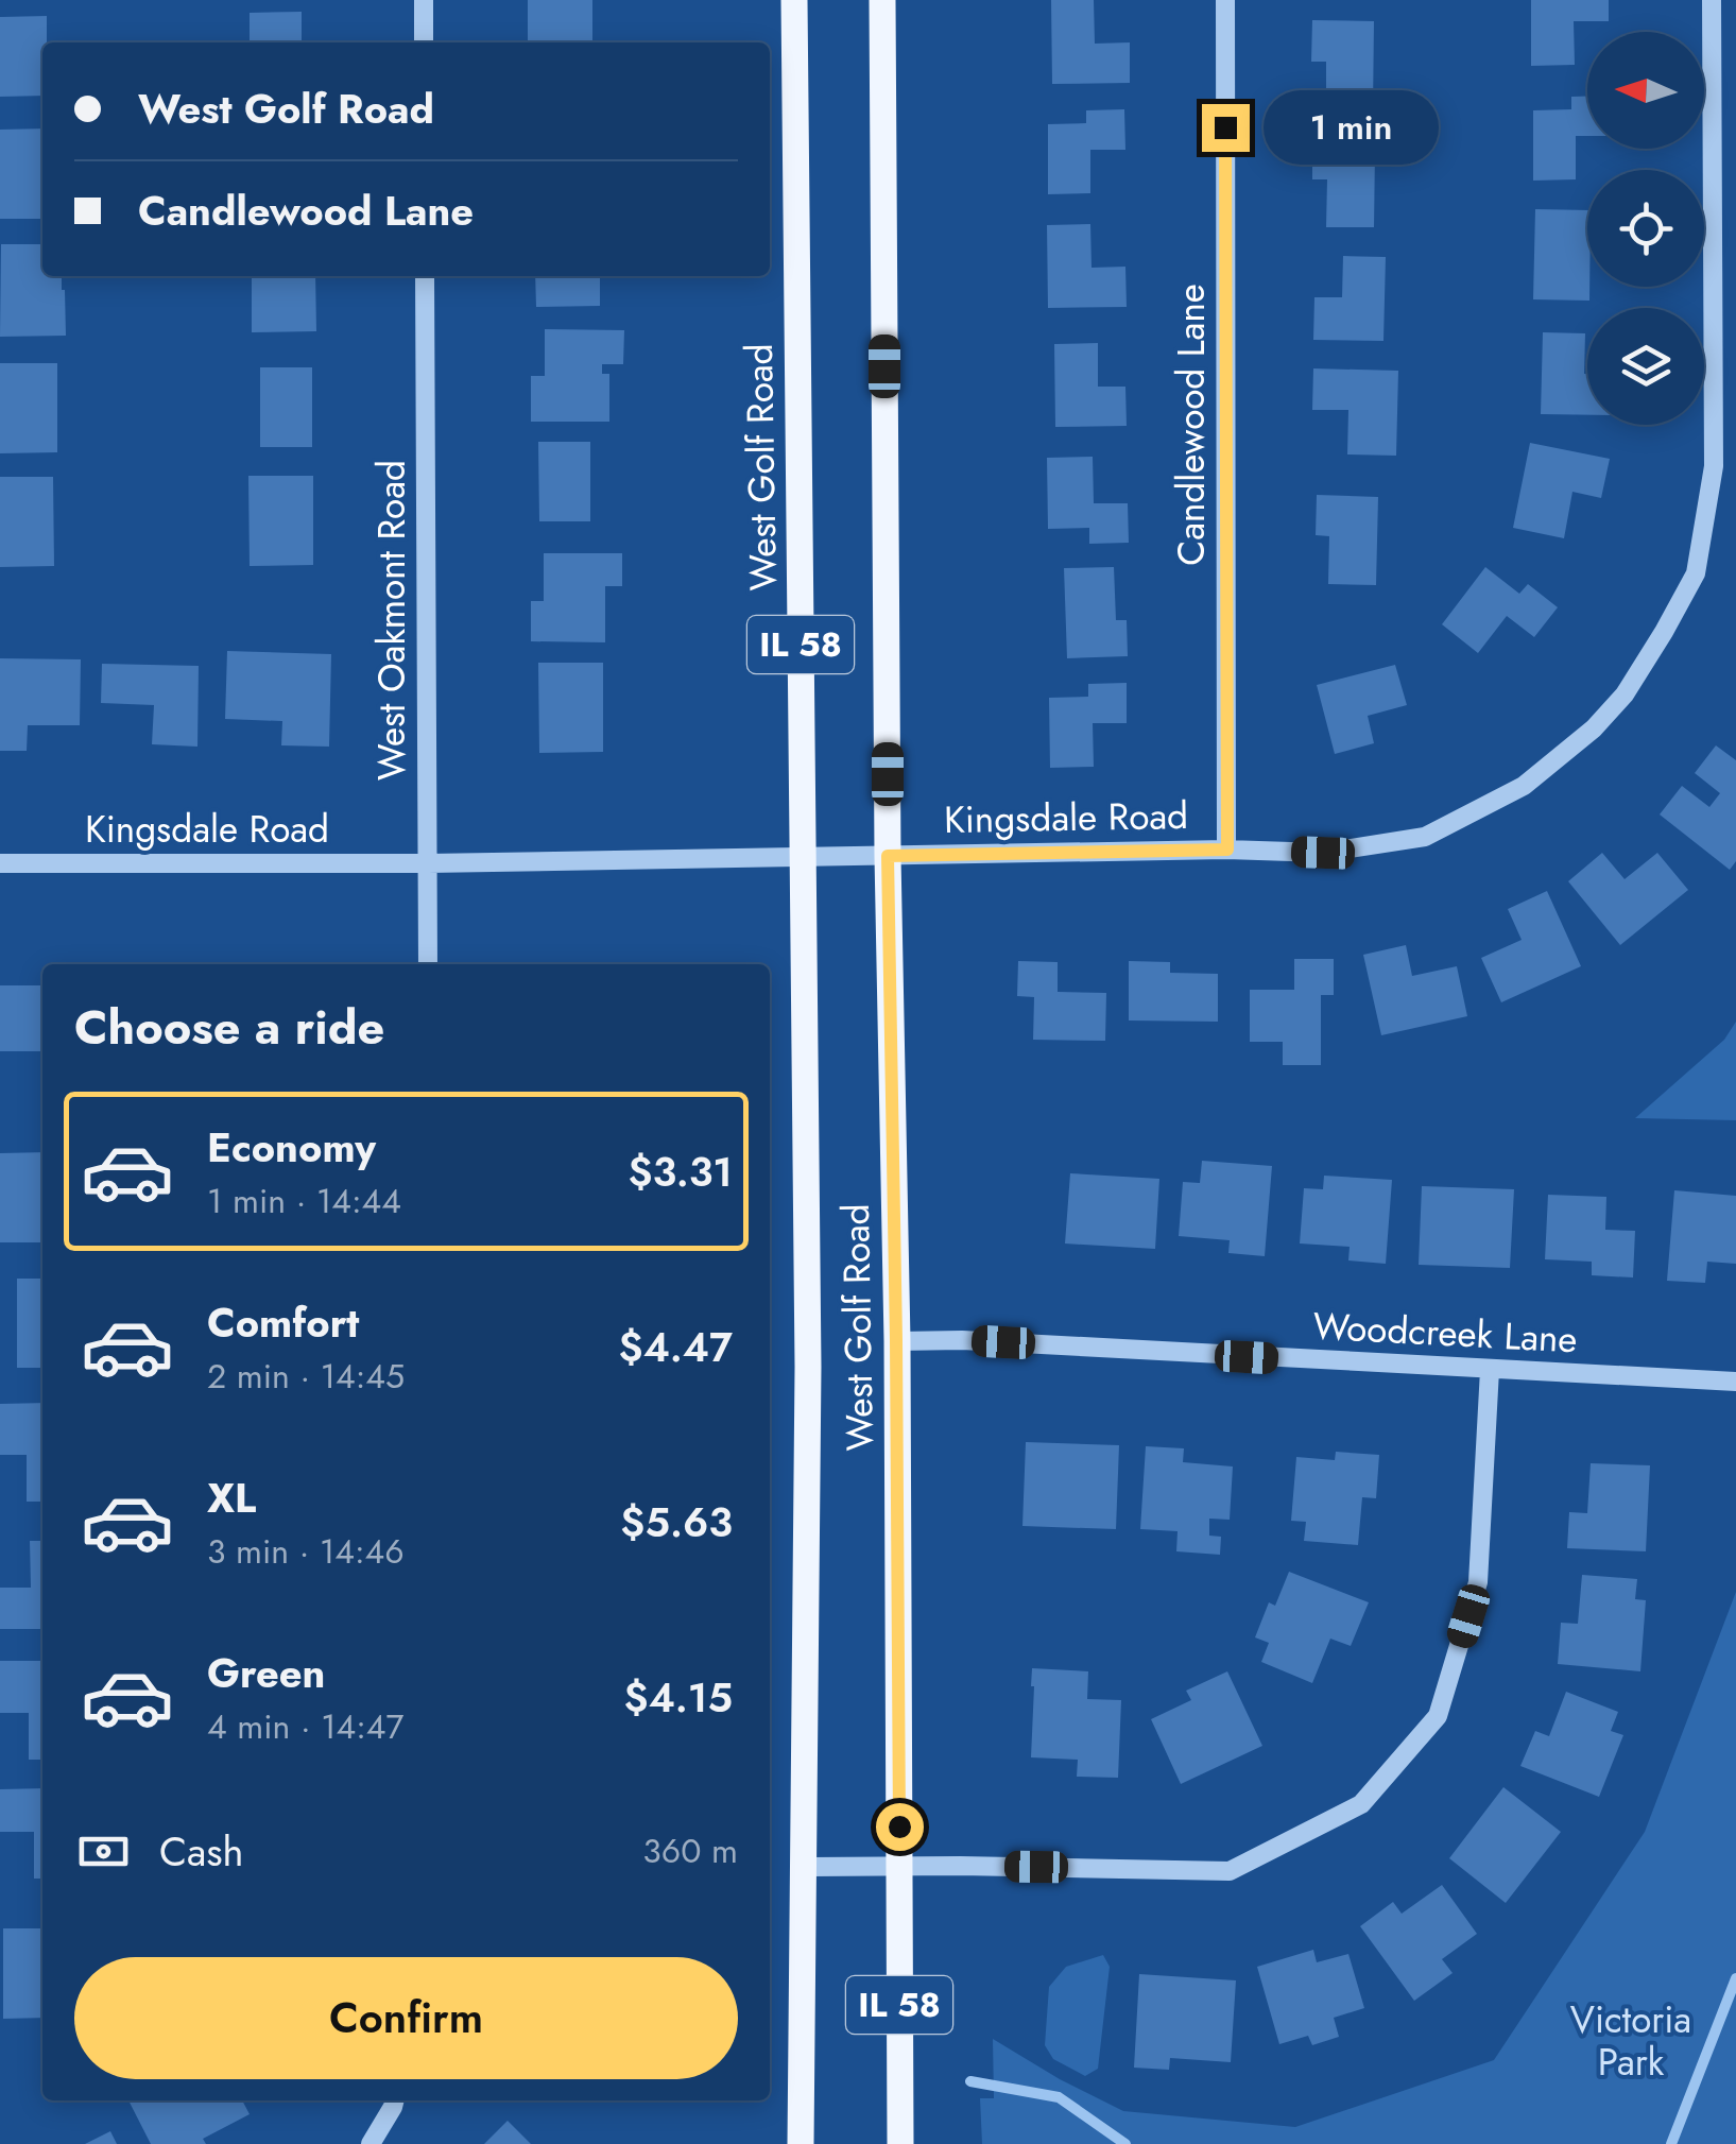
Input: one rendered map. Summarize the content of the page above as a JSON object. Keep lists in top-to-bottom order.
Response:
{
  "streets": {
    "main road": ["West Golf Road", "IL 58"],
    "street": [
      "Candlewood Lane",
      "West Oakmont Road",
      "Kingsdale Road",
      "Woodcreek Lane"
    ]
  },
  "crossings": [
    ["Candlewood Lane", "Kingsdale Road"],
    ["West Golf Road", "Kingsdale Road"],
    ["West Golf Road", "Woodcreek Lane"],
    ["West Oakmont Road", "Kingsdale Road"]
  ],
  "parks": ["Victoria Park"],
  "north": "left",
  "page": {
    "banner": ["West Golf Road", "Candlewood Lane"],
    "bubble": "1 min",
    "heading": "Choose a ride",
    "list": [
      {
        "name": "Economy",
        "note": "1 min · 14:44",
        "value": "$3.31"
      },
      {
        "name": "Comfort",
        "note": "2 min · 14:45",
        "value": "$4.47"
      },
      {
        "name": "XL",
        "note": "3 min · 14:46",
        "value": "$5.63"
      },
      {
        "name": "Green",
        "note": "4 min · 14:47",
        "value": "$4.15"
      }
    ],
    "pay": ["Cash", "360 m"],
    "buttons": "Confirm"
  }
}
